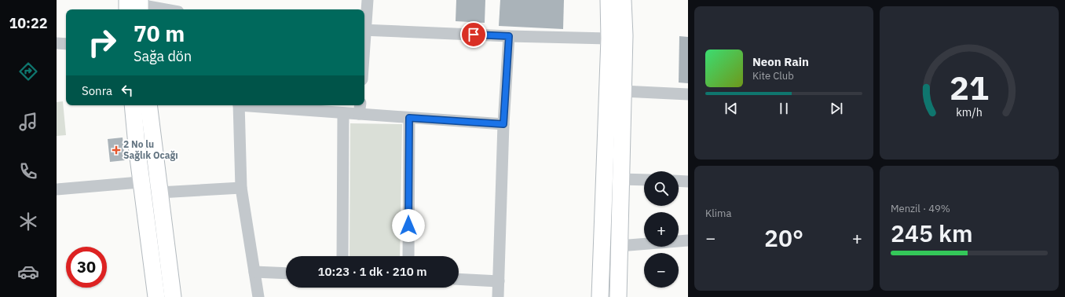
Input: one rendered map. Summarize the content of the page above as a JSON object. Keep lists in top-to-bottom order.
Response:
{
  "places": {
    "health": ["2 No lu Sağlık Ocağı"]
  },
  "page": {
    "tabs": "10:22",
    "turn": ["70 m", "Sağa dön"],
    "song": ["Neon Rain", "Kite Club"],
    "then": "Sonra",
    "tile": [
      "Klima",
      ["Menzil · 49%", "245 km"]
    ],
    "map_buttons": ["+", "−"],
    "heat": ["−", "20°", "+"],
    "limit": "30",
    "trip": "10:23 · 1 dk · 210 m",
    "gauge": ["21", "km/h"]
  }
}
